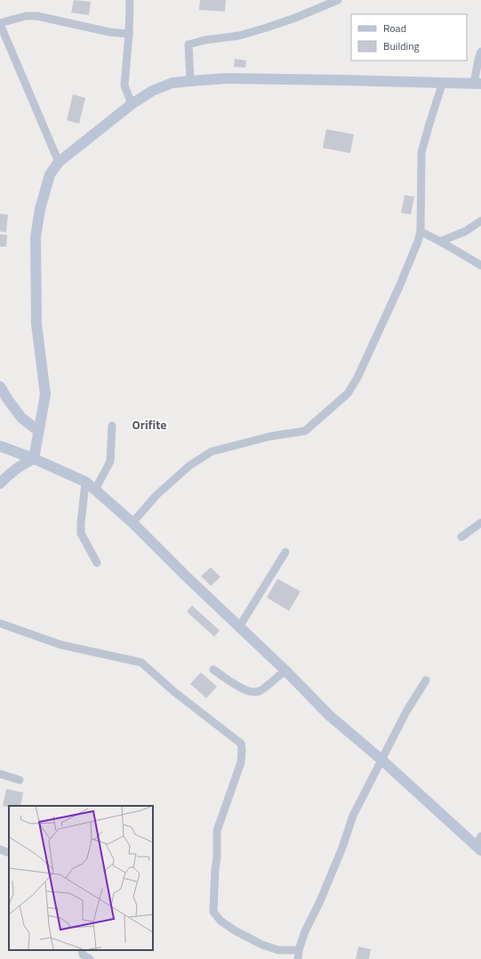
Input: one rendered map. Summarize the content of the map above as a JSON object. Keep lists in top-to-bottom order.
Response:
{
  "districts": ["Orifite"],
  "legend": ["Road", "Building"]
}
